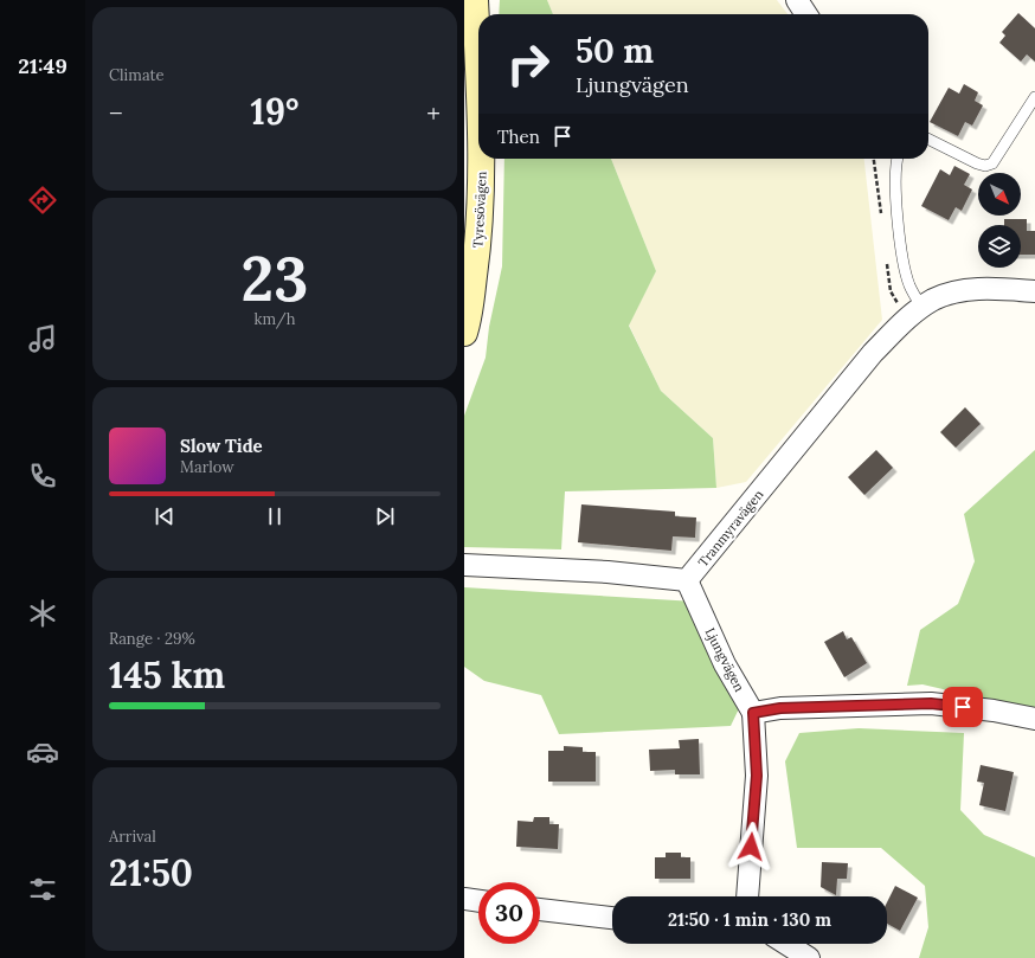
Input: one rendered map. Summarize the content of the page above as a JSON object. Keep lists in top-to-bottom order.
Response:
{
  "streets": {
    "main road": ["Tyresövägen"],
    "street": ["Tranmyravägen", "Ljungvägen"]
  },
  "crossings": [
    ["Tranmyravägen", "Ljungvägen"]
  ],
  "north": "bottom right",
  "page": {
    "tabs": "21:49",
    "tile": [
      "Climate",
      ["23", "km/h"],
      ["Range · 29%", "145 km"],
      ["Arrival", "21:50"]
    ],
    "turn": ["50 m", "Ljungvägen"],
    "heat": ["−", "19°", "+"],
    "then": "Then",
    "song": ["Slow Tide", "Marlow"],
    "limit": "30",
    "trip": "21:50 · 1 min · 130 m"
  }
}
